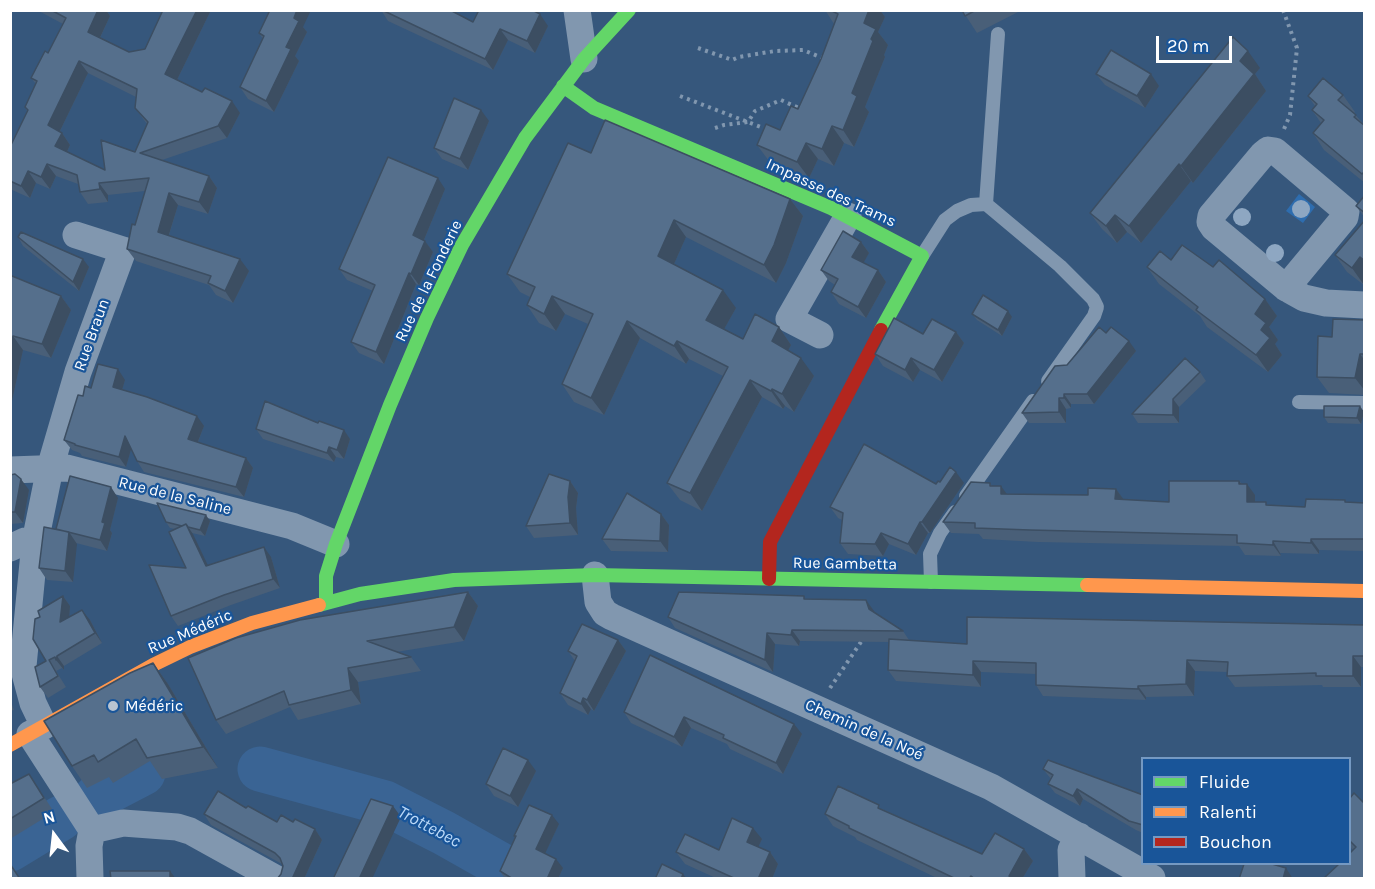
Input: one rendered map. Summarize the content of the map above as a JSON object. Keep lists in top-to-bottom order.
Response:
{
  "streets": {
    "street": [
      "Impasse des Trams",
      "Rue de la Fonderie",
      "Rue Braun",
      "Rue de la Saline",
      "Rue Gambetta",
      "Rue Médéric",
      "Chemin de la Noé"
    ]
  },
  "crossings": [
    ["Impasse des Trams", "Rue de la Fonderie"],
    ["Rue de la Fonderie", "Rue de la Saline"],
    ["Rue de la Fonderie", "Rue Gambetta"],
    ["Rue de la Fonderie", "Rue Médéric"],
    ["Rue Braun", "Rue de la Saline"],
    ["Rue Gambetta", "Rue Médéric"],
    ["Rue Gambetta", "Chemin de la Noé"]
  ],
  "water": ["Trottebec"],
  "places": ["Médéric"],
  "legend": ["Fluide", "Ralenti", "Bouchon"],
  "scale_bar": "20 m",
  "north": "top"
}
